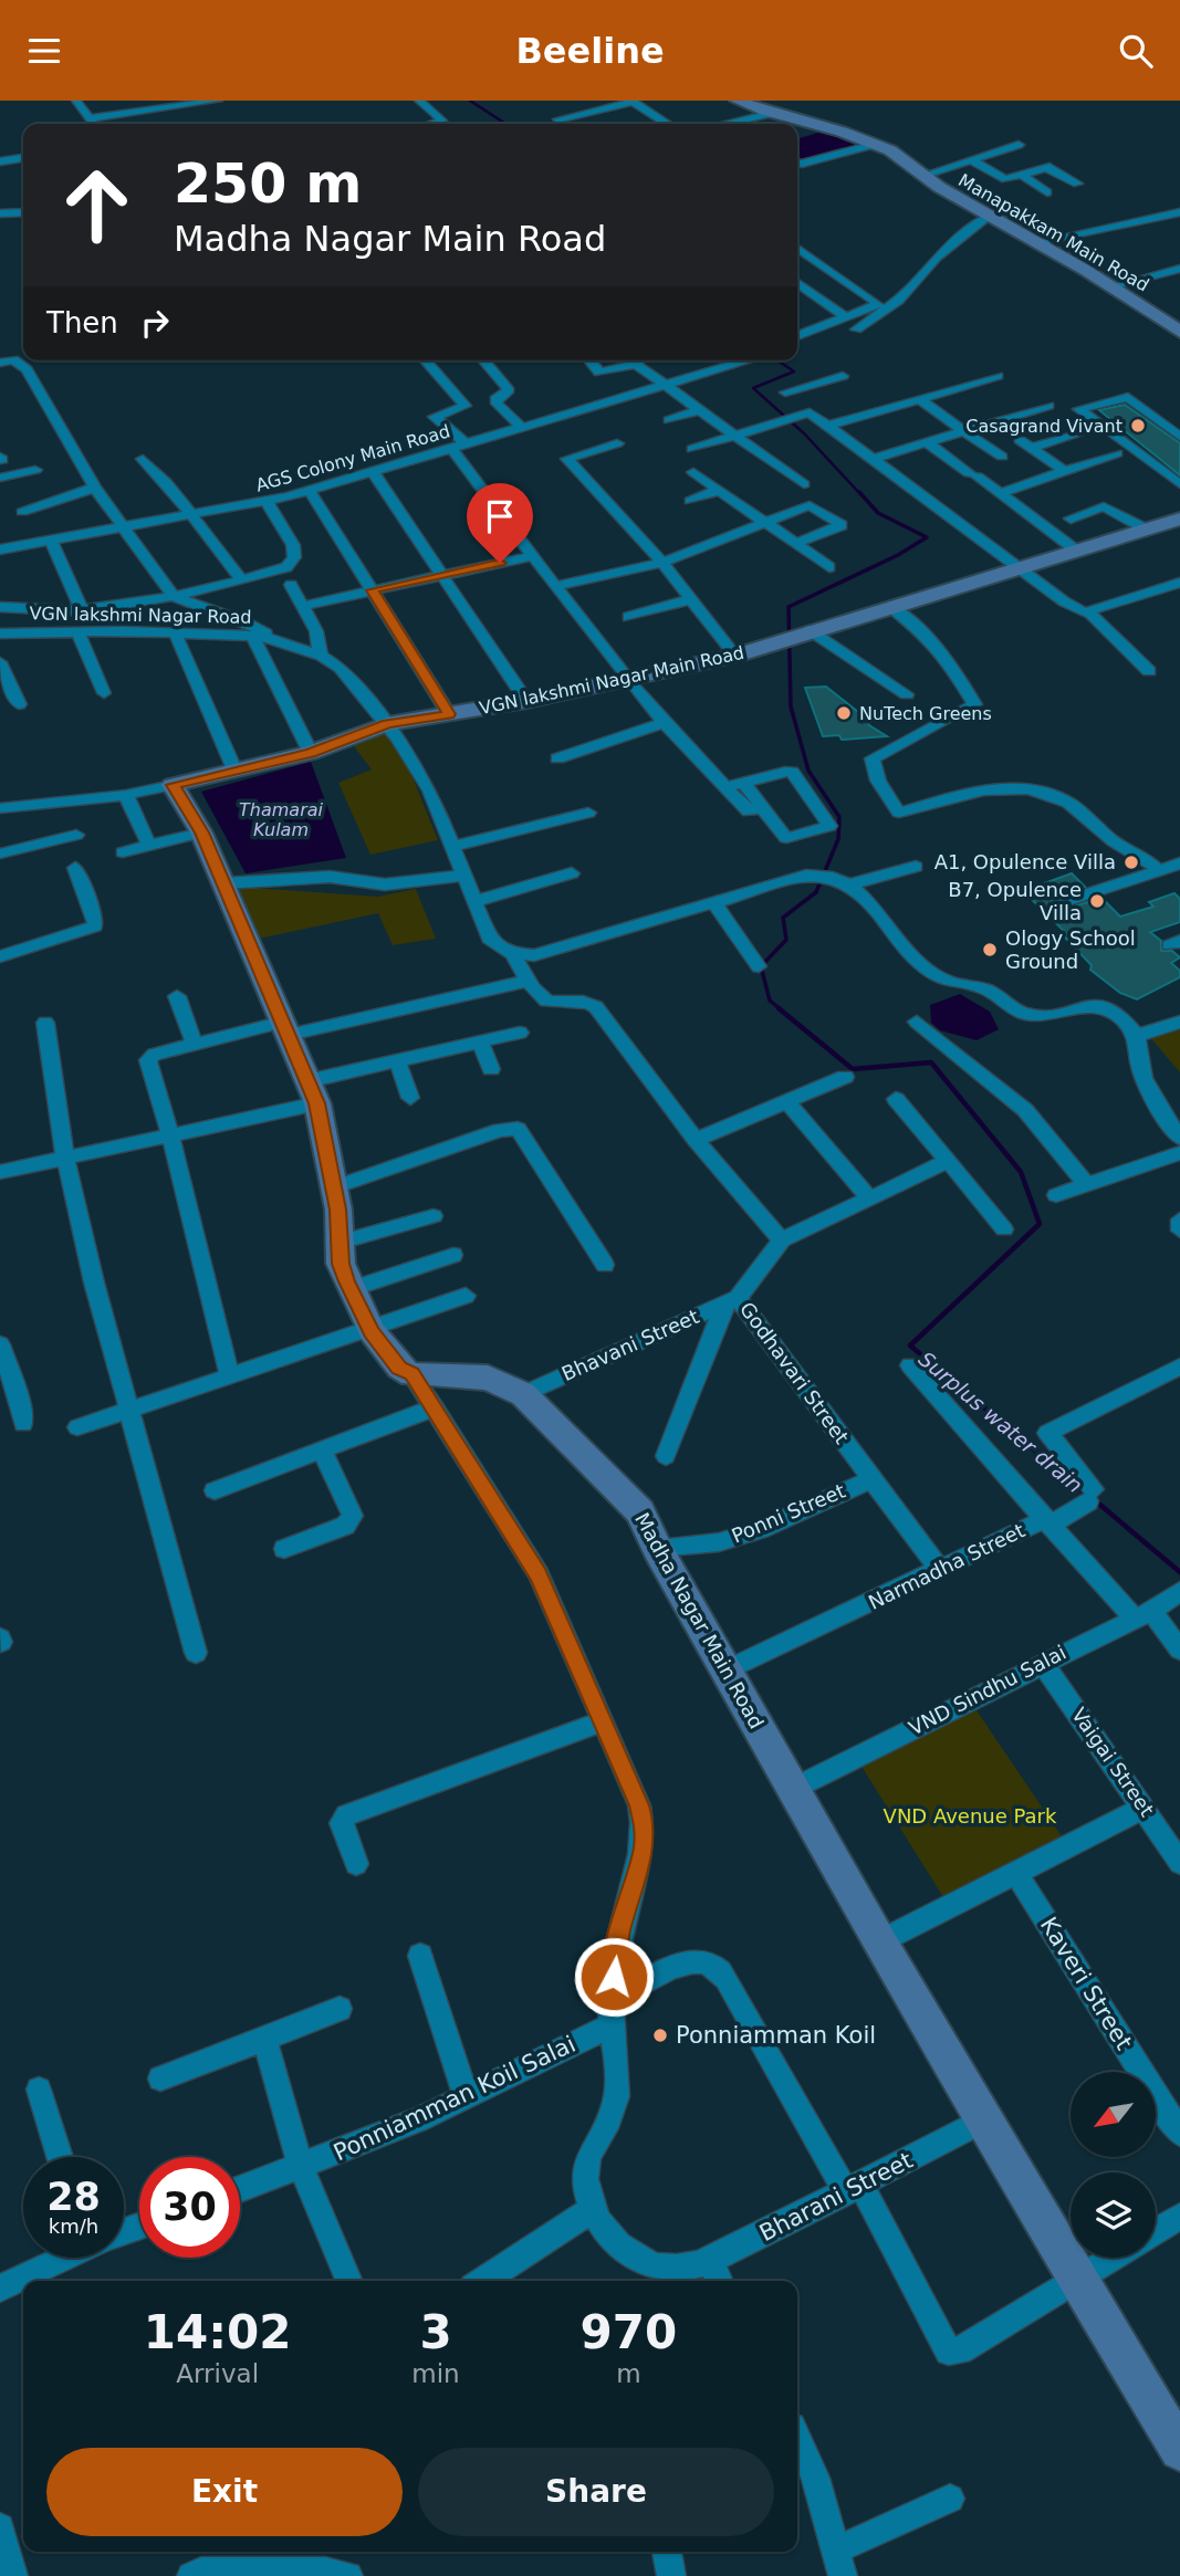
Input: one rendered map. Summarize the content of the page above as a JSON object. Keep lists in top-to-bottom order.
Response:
{
  "streets": {
    "street": [
      "Manapakkam Main Road",
      "AGS Colony Main Road",
      "VGN lakshmi Nagar Road",
      "VGN lakshmi Nagar Main Road",
      "Bhavani Street",
      "Godhavari Street",
      "Ponni Street",
      "Narmadha Street",
      "Madha Nagar Main Road",
      "VND Sindhu Salai",
      "Vaigai Street",
      "Kaveri Street",
      "Ponniamman Koil Salai",
      "Bharani Street"
    ]
  },
  "crossings": [
    ["VGN lakshmi Nagar Road", "VGN lakshmi Nagar Main Road"],
    ["Bhavani Street", "Godhavari Street"],
    ["Bhavani Street", "Madha Nagar Main Road"],
    ["Godhavari Street", "Ponni Street"],
    ["Godhavari Street", "Narmadha Street"],
    ["Ponni Street", "Madha Nagar Main Road"],
    ["Narmadha Street", "Madha Nagar Main Road"],
    ["Narmadha Street", "VND Sindhu Salai"],
    ["Madha Nagar Main Road", "VND Sindhu Salai"],
    ["Madha Nagar Main Road", "Bharani Street"],
    ["VND Sindhu Salai", "Vaigai Street"]
  ],
  "water": ["Thamarai Kulam", "Surplus water drain"],
  "parks": ["VND Avenue Park"],
  "places": [
    "Casagrand Vivant",
    "NuTech Greens",
    "A1, Opulence Villa",
    "B7, Opulence Villa",
    "Ology School Ground",
    "Ponniamman Koil"
  ],
  "north": "bottom left",
  "page": {
    "header": "Beeline",
    "turn": ["250 m", "Madha Nagar Main Road"],
    "then": "Then",
    "speed": "28 km/h",
    "limit": "30",
    "eta": [
      "14:02",
      "Arrival",
      "3",
      "min",
      "970",
      "m"
    ],
    "buttons": ["Exit", "Share"]
  }
}
